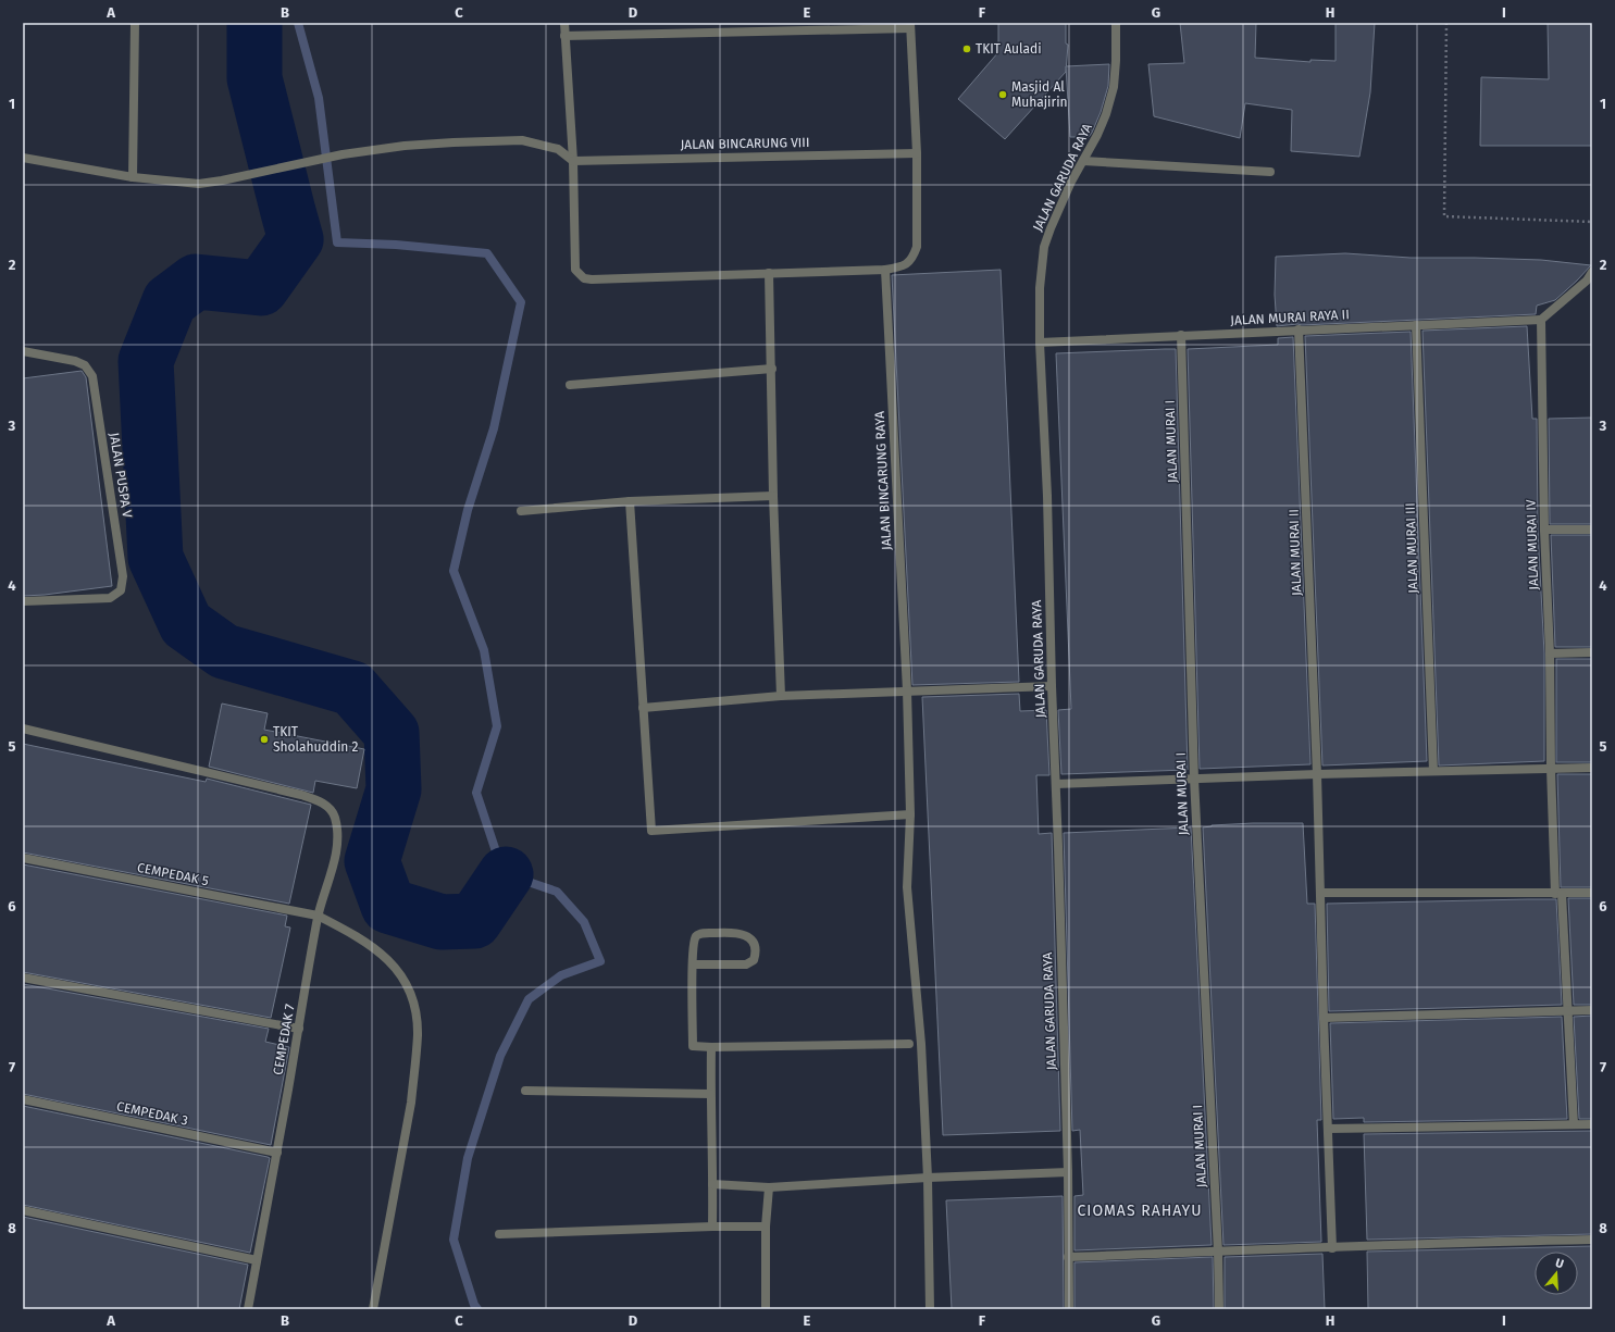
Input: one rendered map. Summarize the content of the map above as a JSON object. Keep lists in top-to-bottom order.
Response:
{
  "streets": {
    "street": [
      "JALAN BINCARUNG VIII",
      "JALAN GARUDA RAYA",
      "JALAN MURAI RAYA II",
      "JALAN MURAI I",
      "JALAN PUSPA V",
      "JALAN BINCARUNG RAYA",
      "JALAN MURAI IV",
      "JALAN MURAI III",
      "JALAN MURAI II",
      "CEMPEDAK 5",
      "CEMPEDAK 7",
      "CEMPEDAK 3"
    ]
  },
  "crossings": [
    ["JALAN GARUDA RAYA", "JALAN MURAI RAYA II"],
    ["JALAN MURAI RAYA II", "JALAN MURAI I"],
    ["JALAN MURAI RAYA II", "JALAN MURAI IV"],
    ["JALAN MURAI RAYA II", "JALAN MURAI III"],
    ["JALAN MURAI RAYA II", "JALAN MURAI II"],
    ["CEMPEDAK 5", "CEMPEDAK 7"],
    ["CEMPEDAK 7", "CEMPEDAK 3"]
  ],
  "districts": ["CIOMAS RAHAYU"],
  "places": ["TKIT Auladi", "Masjid Al Muhajirin", "TKIT Sholahuddin 2"],
  "north": "top",
  "grid": {
    "columns": [
      "A",
      "B",
      "C",
      "D",
      "E",
      "F",
      "G",
      "H",
      "I"
    ],
    "rows": [
      "1",
      "2",
      "3",
      "4",
      "5",
      "6",
      "7",
      "8"
    ]
  }
}
